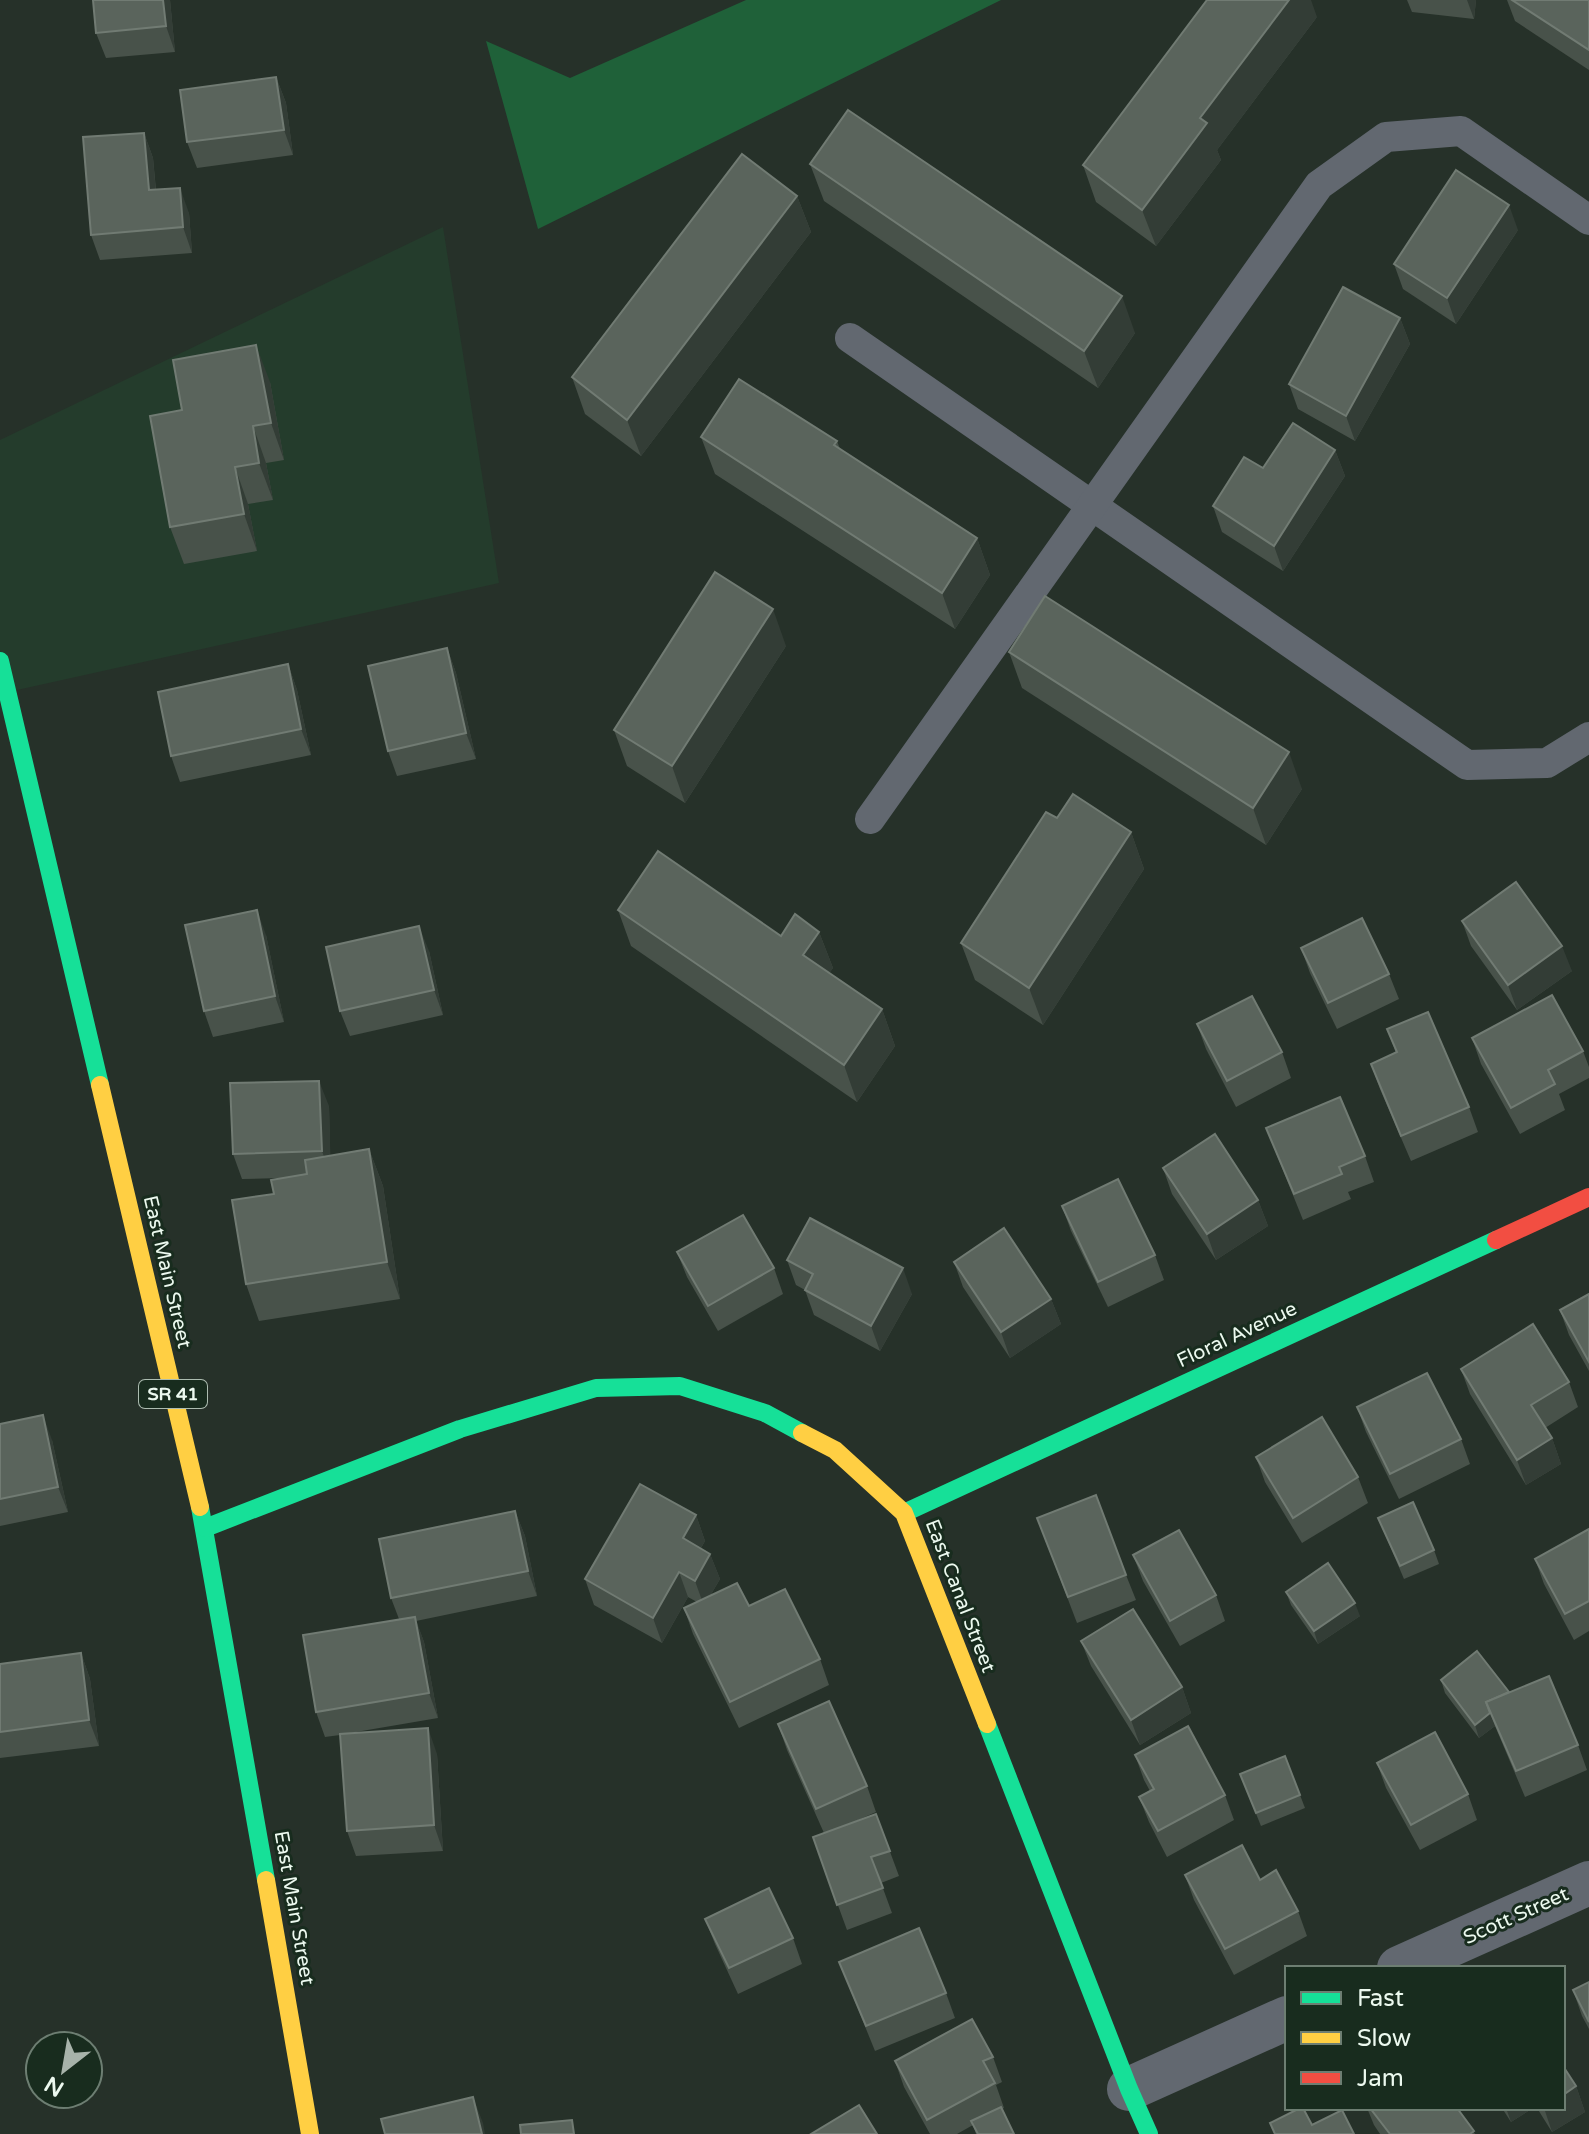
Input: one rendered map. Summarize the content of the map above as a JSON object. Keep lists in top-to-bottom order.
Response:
{
  "streets": {
    "street": [
      "East Main Street",
      "Floral Avenue",
      "SR 41",
      "East Canal Street",
      "Scott Street"
    ]
  },
  "crossings": [
    ["East Main Street", "East Canal Street"],
    ["Floral Avenue", "East Canal Street"]
  ],
  "legend": ["Fast", "Slow", "Jam"],
  "north": "bottom left"
}
